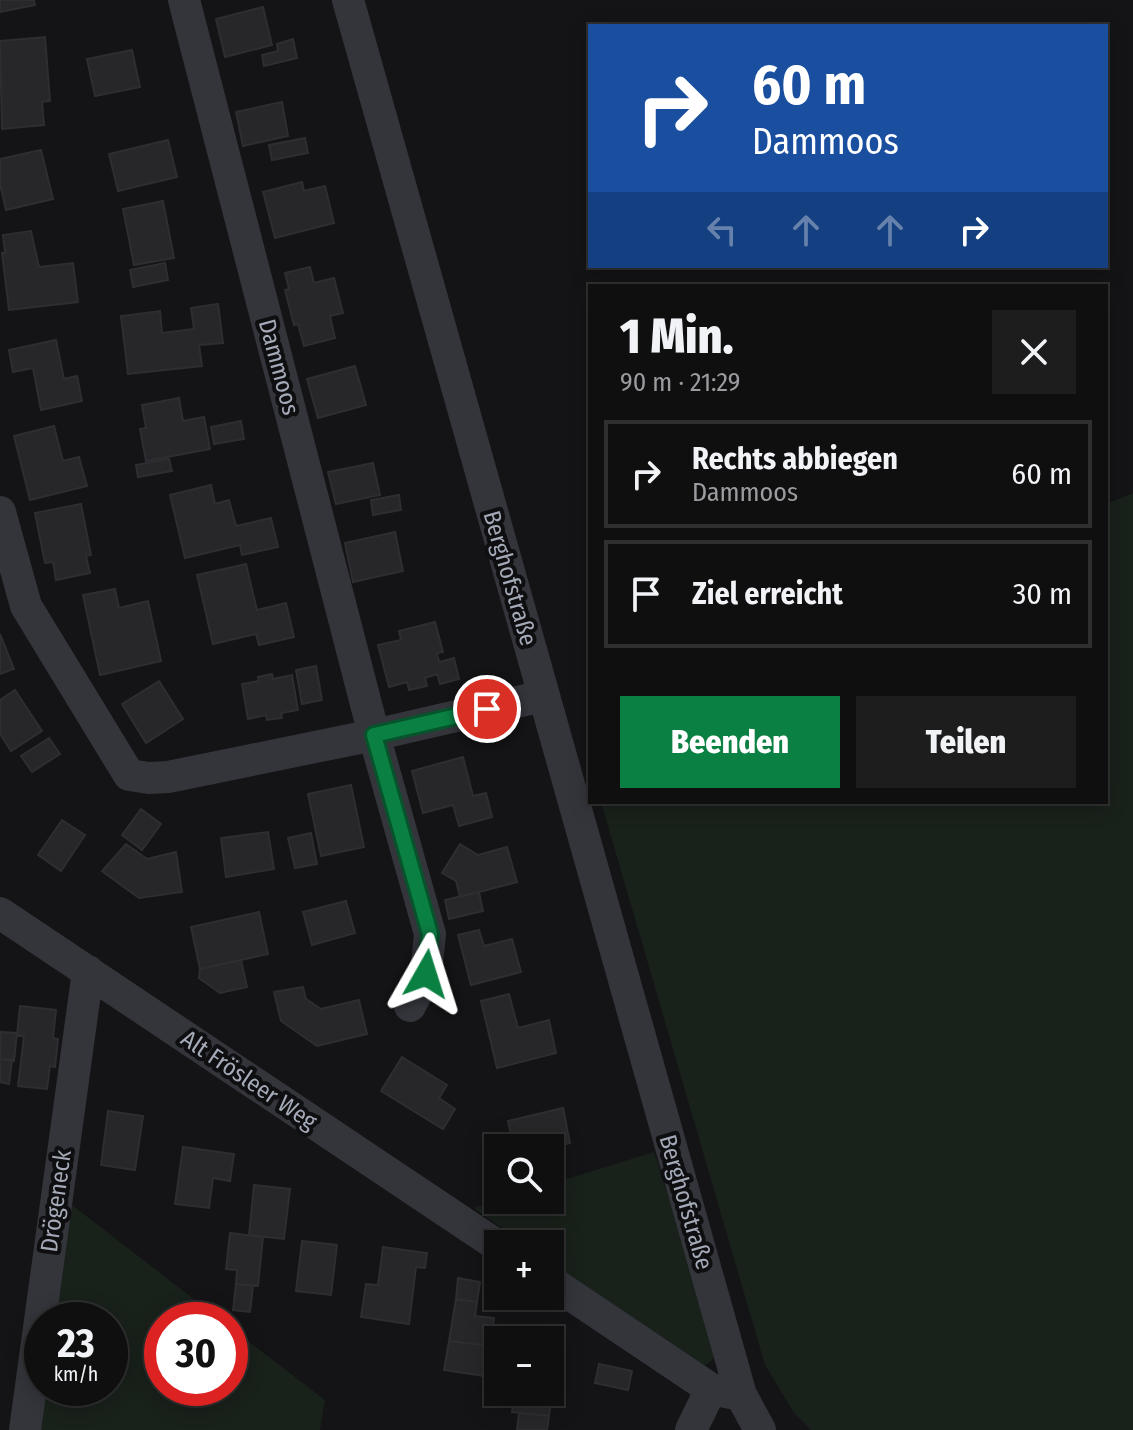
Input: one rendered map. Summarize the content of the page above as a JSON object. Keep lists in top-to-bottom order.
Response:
{
  "streets": {
    "street": [
      "Dammoos",
      "Berghofstraße",
      "Alt Frösleer Weg",
      "Drögeneck"
    ]
  },
  "crossings": [
    ["Alt Frösleer Weg", "Drögeneck"]
  ],
  "page": {
    "turn": ["60 m", "Dammoos"],
    "heading": ["1 Min.", "90 m · 21:29"],
    "list": [
      {
        "name": "Rechts abbiegen",
        "note": "Dammoos",
        "value": "60 m"
      },
      {
        "name": "Ziel erreicht",
        "value": "30 m"
      }
    ],
    "buttons": ["Beenden", "Teilen"],
    "map_buttons": ["+", "−"],
    "speed": "23 km/h",
    "limit": "30"
  }
}
